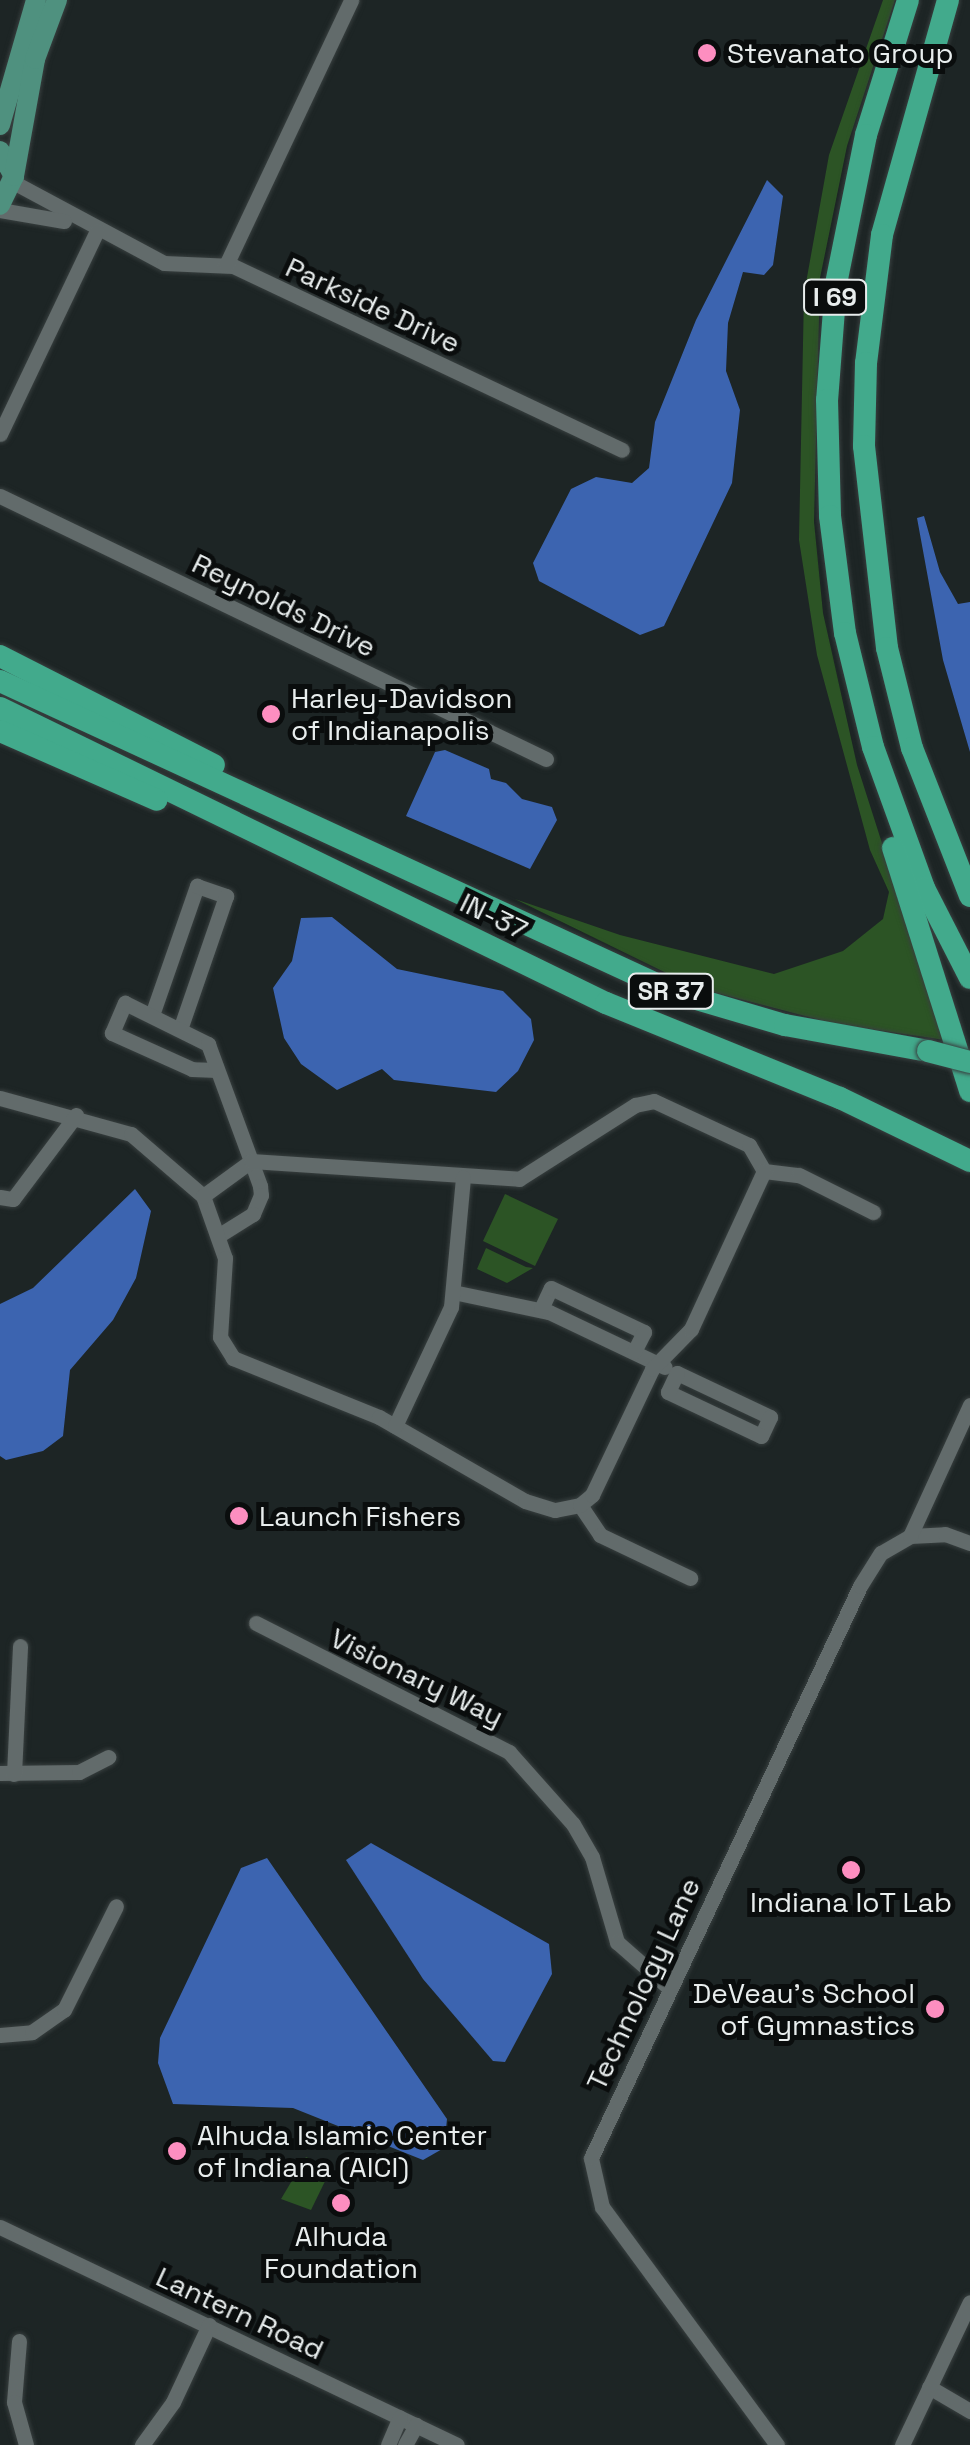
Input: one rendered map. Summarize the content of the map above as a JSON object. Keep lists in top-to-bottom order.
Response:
{
  "streets": {
    "highway": ["I 69", "IN-37", "SR 37"],
    "street": [
      "Parkside Drive",
      "Reynolds Drive",
      "Visionary Way",
      "Technology Lane",
      "Lantern Road"
    ]
  },
  "crossings": [
    ["Visionary Way", "Technology Lane"]
  ],
  "places": [
    "Stevanato Group",
    "Harley-Davidson of Indianapolis",
    "Launch Fishers",
    "Indiana IoT Lab",
    "DeVeau's School of Gymnastics",
    "Alhuda Islamic Center of Indiana (AICI)",
    "Alhuda Foundation"
  ]
}
